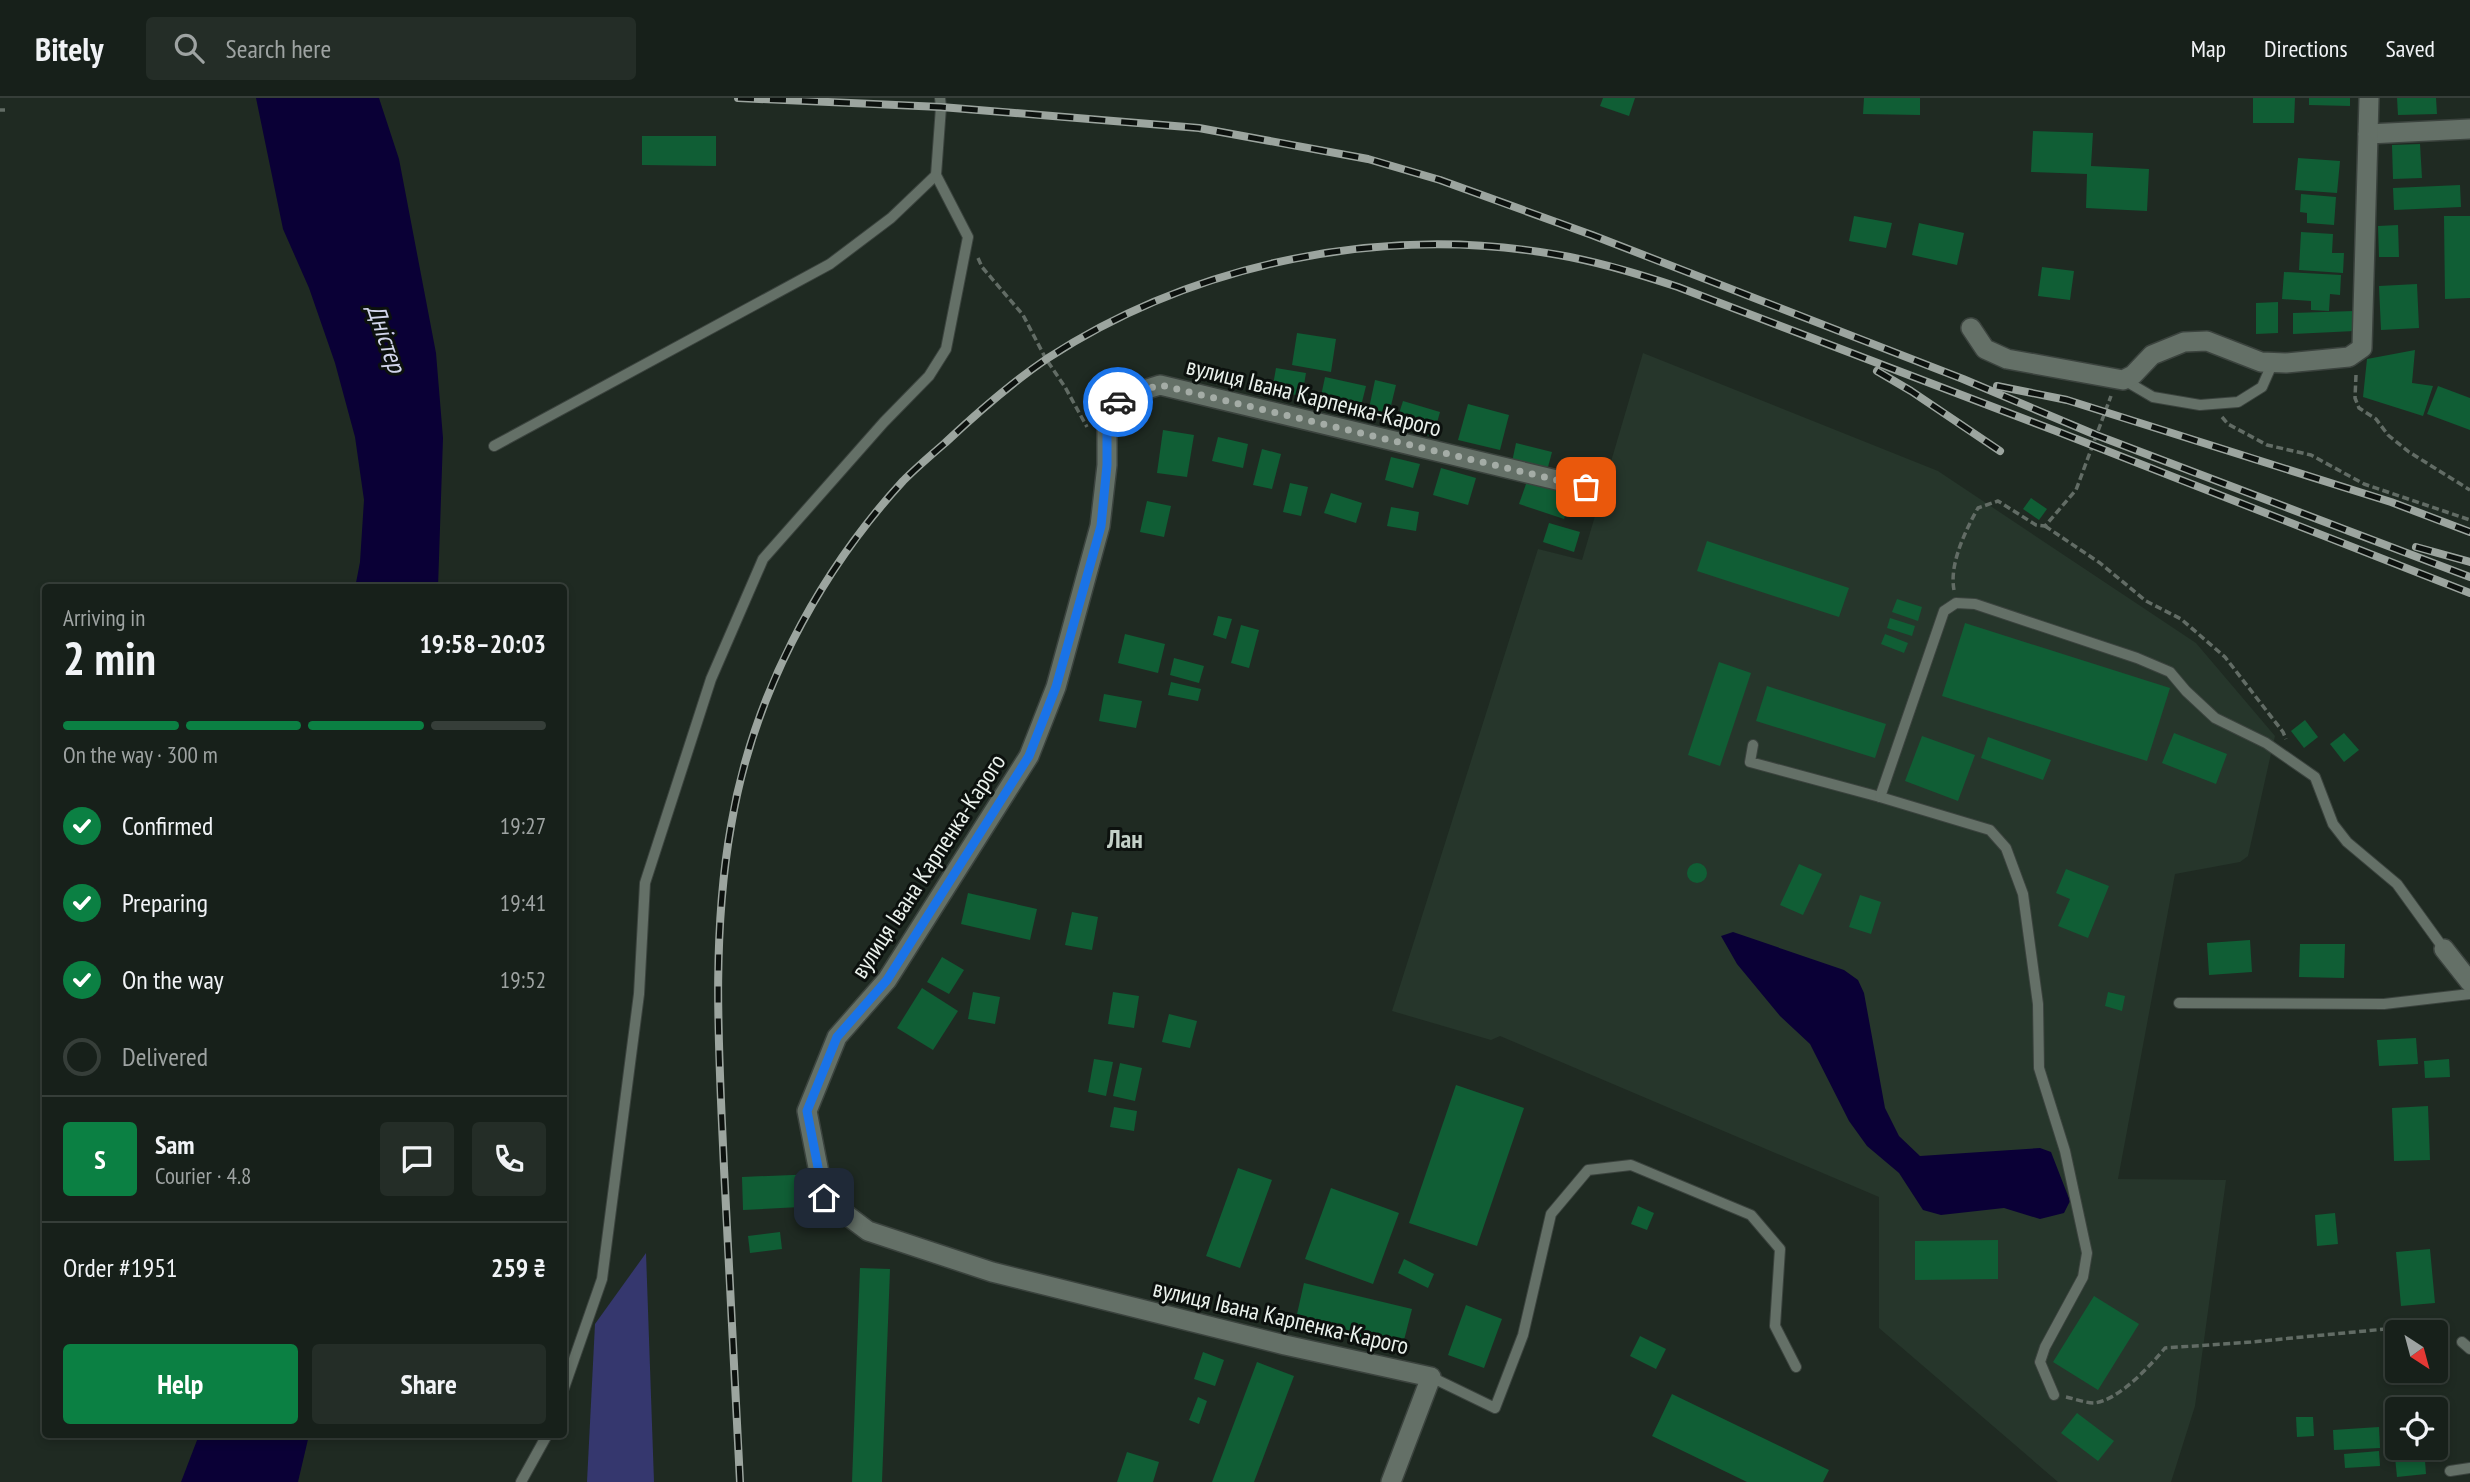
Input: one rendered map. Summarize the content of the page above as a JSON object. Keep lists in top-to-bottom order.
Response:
{
  "streets": {
    "street": ["вулиця Івана Карпенка-Карого"]
  },
  "districts": ["Лан"],
  "water": ["Дністер"],
  "north": "bottom right",
  "page": {
    "header": "Bitely",
    "search": "Search here",
    "nav": ["Map", "Directions", "Saved"],
    "heading": ["2 min", "Arriving in", "19:58–20:03"],
    "panel": [
      "Sam",
      "Courier · 4.8",
      "Order #1951",
      "259 ₴"
    ],
    "bar": "On the way · 300 m",
    "list": [
      ["Confirmed", "19:27"],
      ["Preparing", "19:41"],
      ["On the way", "19:52"],
      "Delivered"
    ],
    "round": "S",
    "buttons": ["Help", "Share"]
  }
}
